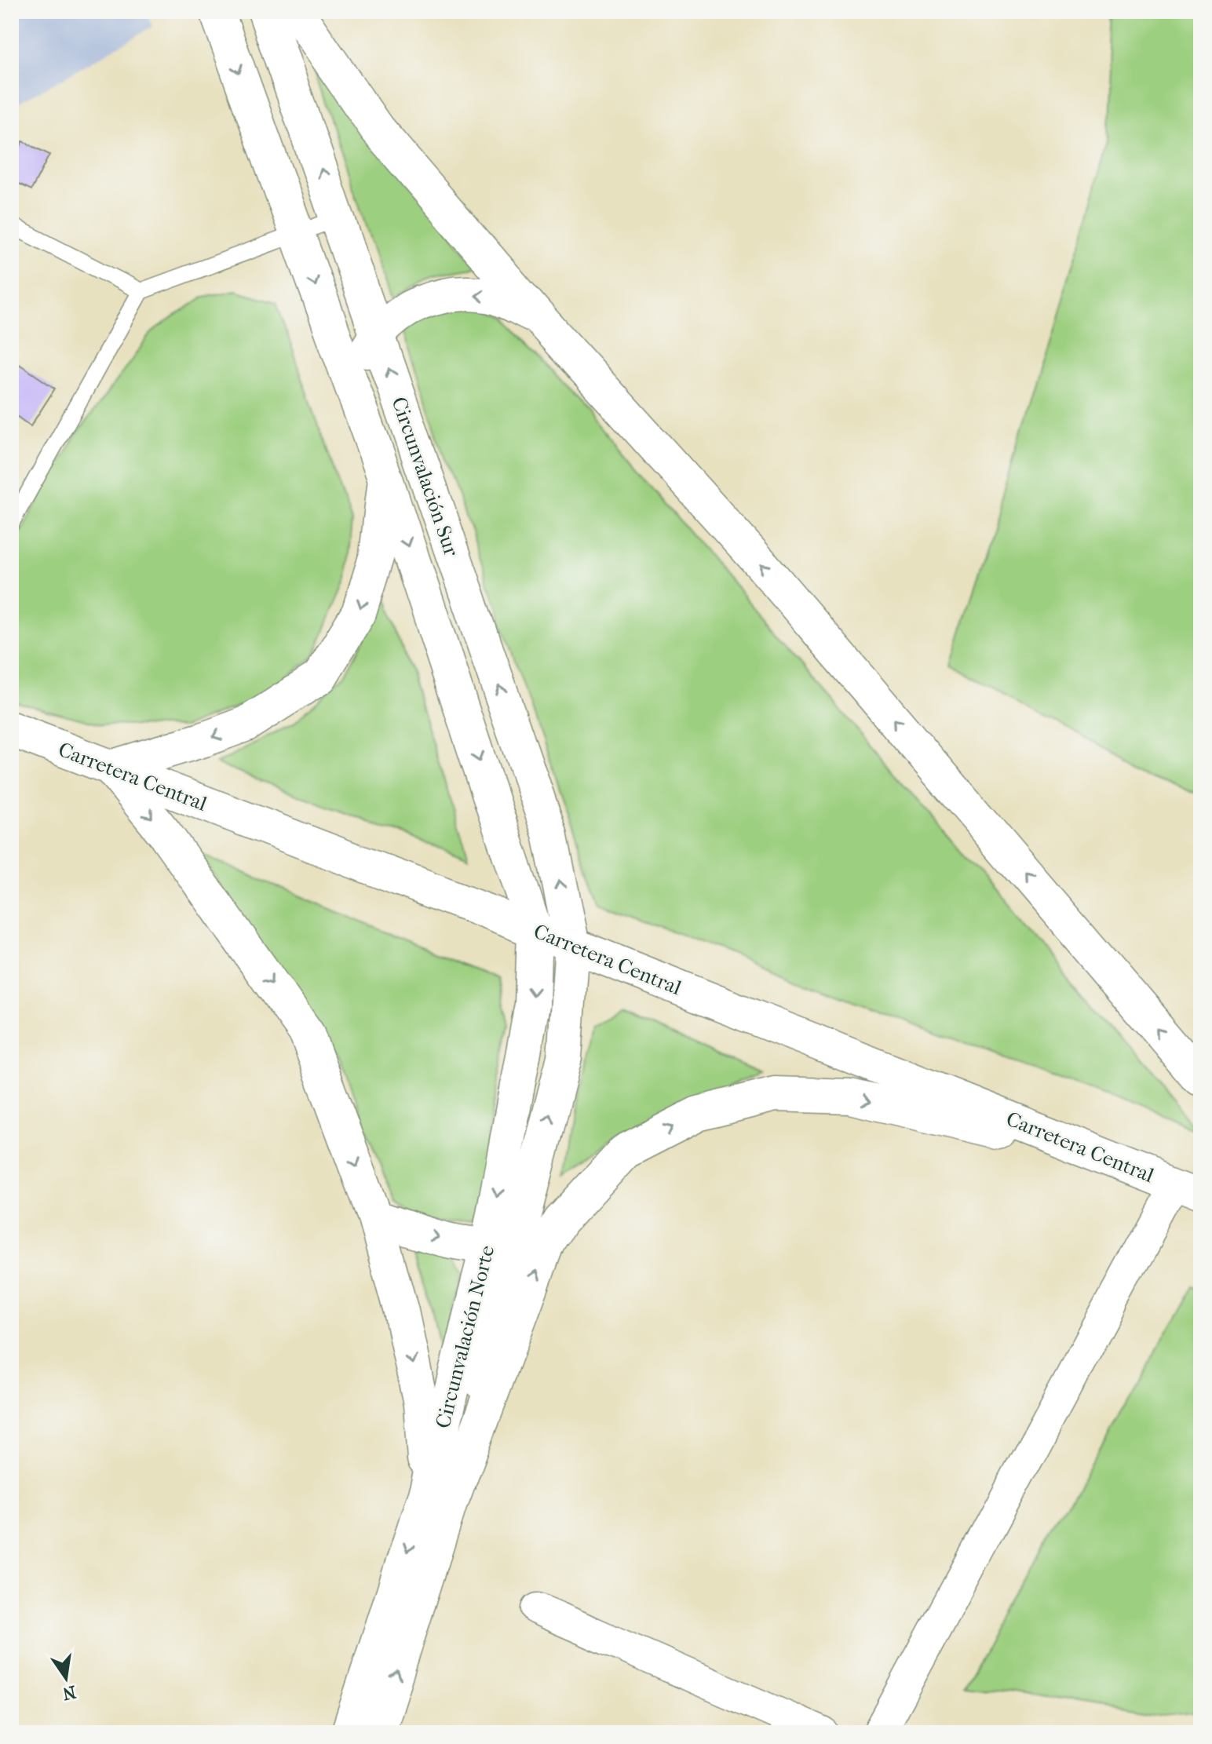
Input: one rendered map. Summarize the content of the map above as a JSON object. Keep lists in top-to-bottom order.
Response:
{
  "streets": {
    "main road": ["Circunvalación Sur", "Carretera Central", "Circunvalación Norte"]
  },
  "crossings": [
    ["Circunvalación Sur", "Carretera Central"],
    ["Circunvalación Sur", "Circunvalación Norte"],
    ["Carretera Central", "Circunvalación Norte"]
  ],
  "north": "bottom"
}
